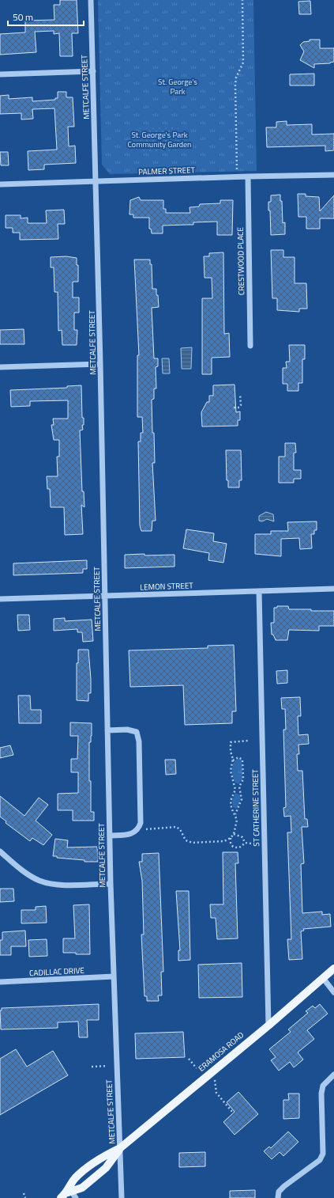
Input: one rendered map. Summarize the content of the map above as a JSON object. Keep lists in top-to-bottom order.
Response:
{
  "streets": {
    "main road": ["ERAMOSA ROAD"],
    "street": [
      "METCALFE STREET",
      "PALMER STREET",
      "CRESTWOOD PLACE",
      "LEMON STREET",
      "ST CATHERINE STREET",
      "CADILLAC DRIVE"
    ]
  },
  "crossings": [
    ["METCALFE STREET", "PALMER STREET"],
    ["METCALFE STREET", "LEMON STREET"],
    ["METCALFE STREET", "CADILLAC DRIVE"],
    ["METCALFE STREET", "ERAMOSA ROAD"],
    ["PALMER STREET", "CRESTWOOD PLACE"],
    ["LEMON STREET", "ST CATHERINE STREET"],
    ["ST CATHERINE STREET", "ERAMOSA ROAD"]
  ],
  "parks": ["St. George's Park", "St. George's Park Community Garden"],
  "scale_bar": "50 m"
}
